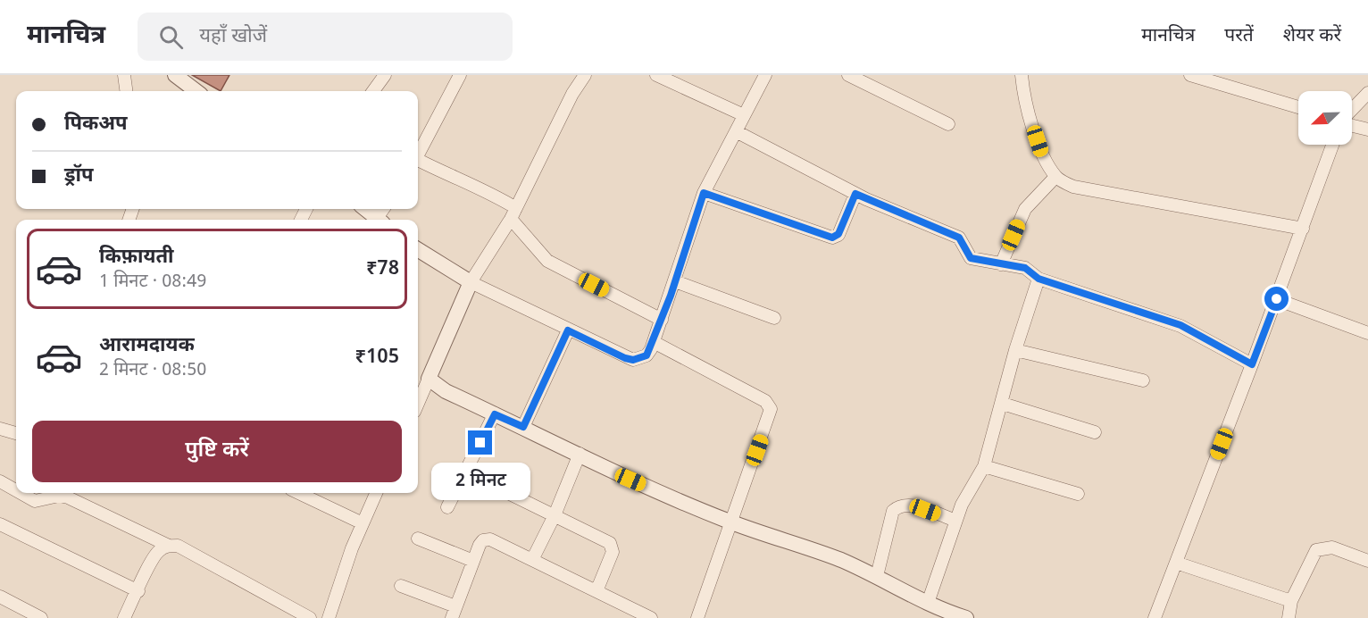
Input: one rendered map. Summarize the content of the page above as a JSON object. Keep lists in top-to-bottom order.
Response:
{
  "north": "bottom left",
  "page": {
    "header": "मानचित्र",
    "search": "यहाँ खोजें",
    "nav": ["मानचित्र", "परतें", "शेयर करें"],
    "banner": ["पिकअप", "ड्रॉप"],
    "list": [
      {
        "name": "किफ़ायती",
        "note": "1 मिनट · 08:49",
        "value": "₹78"
      },
      {
        "name": "आरामदायक",
        "note": "2 मिनट · 08:50",
        "value": "₹105"
      }
    ],
    "buttons": "पुष्टि करें",
    "bubble": "2 मिनट"
  }
}
